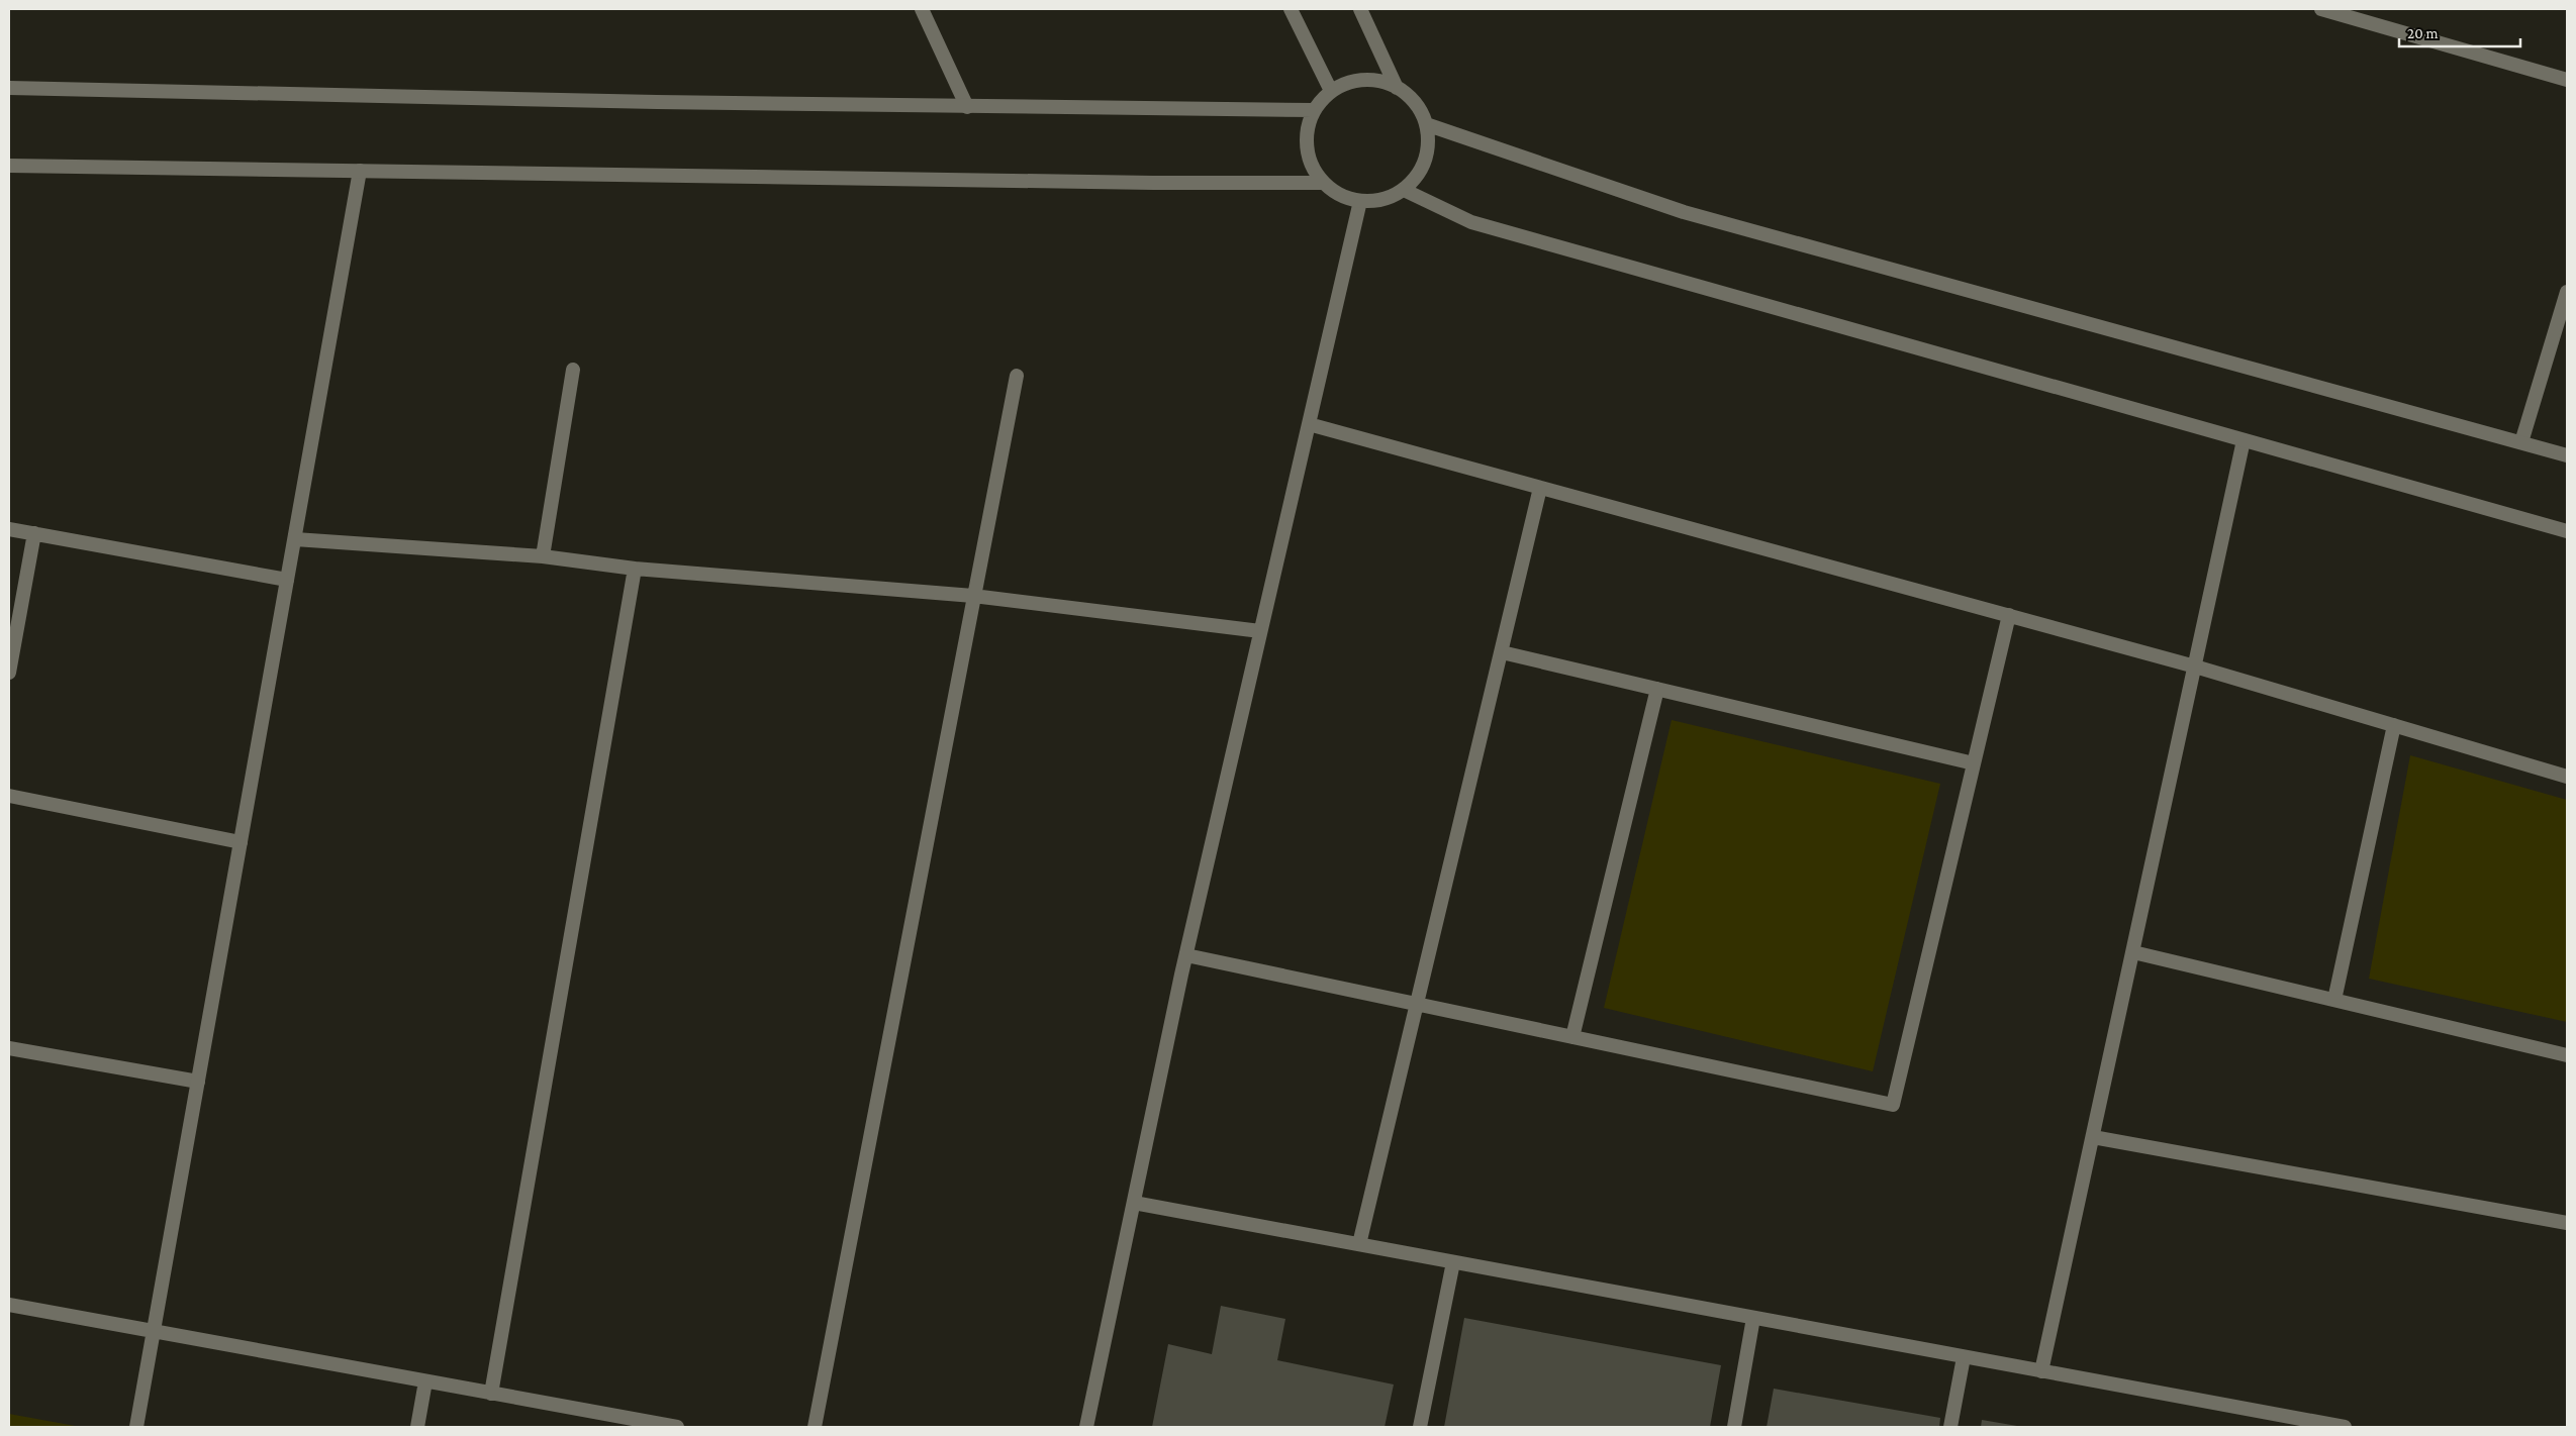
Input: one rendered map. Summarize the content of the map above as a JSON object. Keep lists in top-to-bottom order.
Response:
{
  "scale_bar": "20 m"
}
